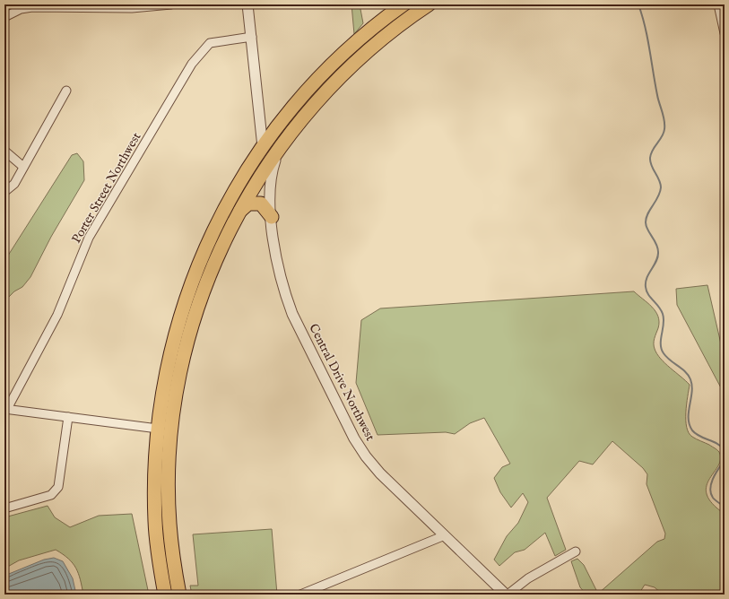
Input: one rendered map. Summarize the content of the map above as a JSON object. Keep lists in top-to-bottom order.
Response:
{
  "streets": {
    "street": ["Porter Street Northwest", "Central Drive Northwest"]
  }
}
